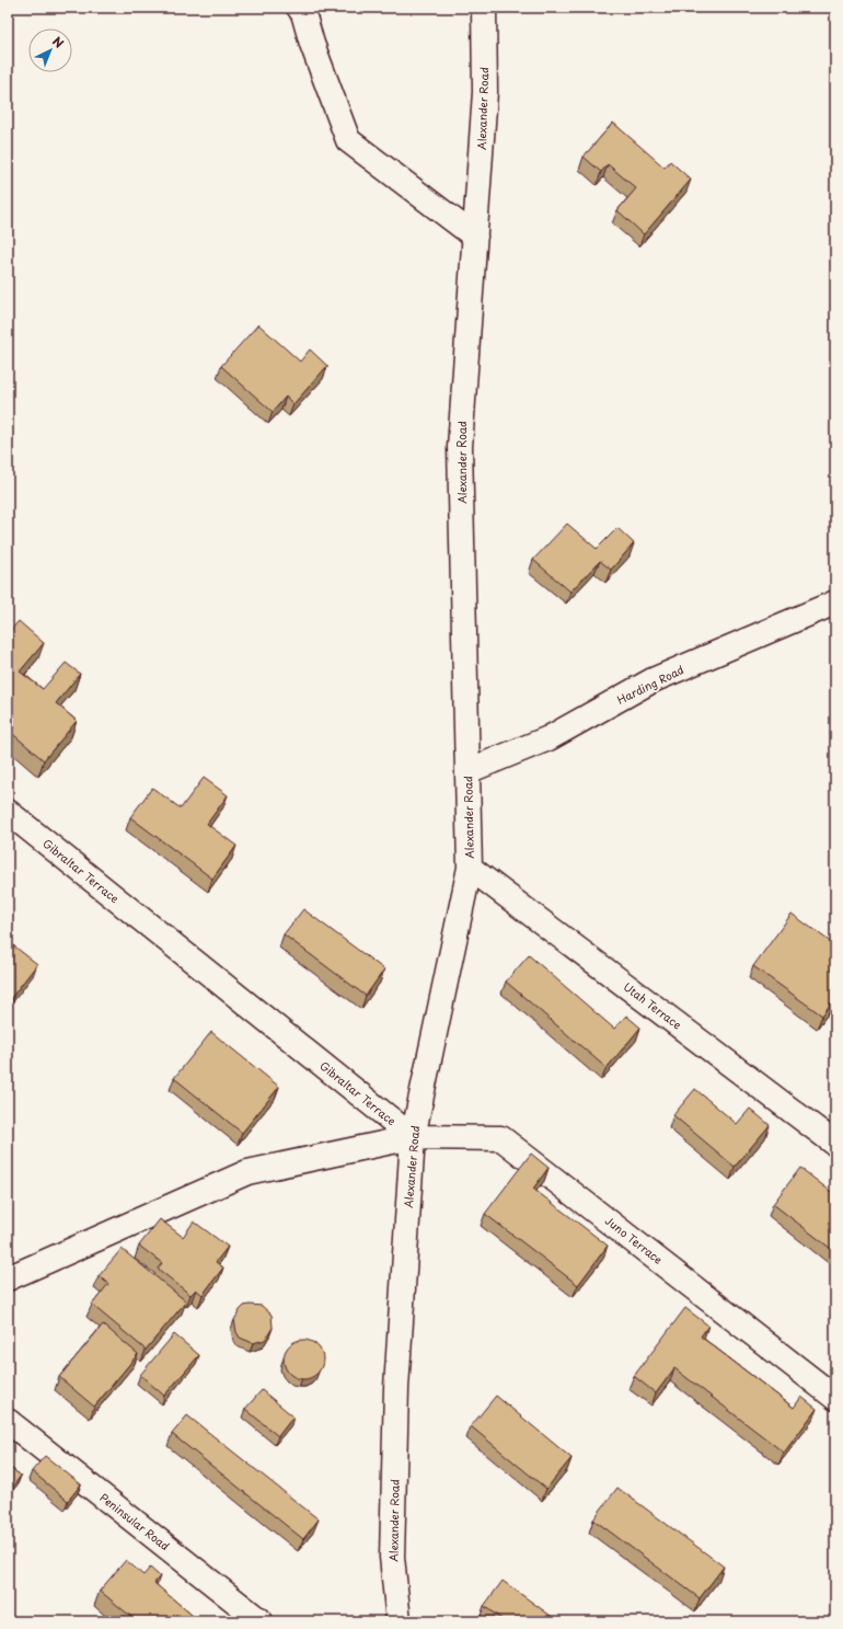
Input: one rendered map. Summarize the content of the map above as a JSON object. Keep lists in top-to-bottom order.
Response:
{
  "streets": {
    "lane": [
      "Alexander Road",
      "Harding Road",
      "Gibraltar Terrace",
      "Utah Terrace",
      "Juno Terrace",
      "Peninsular Road"
    ]
  },
  "crossings": [
    ["Alexander Road", "Harding Road"],
    ["Alexander Road", "Gibraltar Terrace"],
    ["Alexander Road", "Utah Terrace"],
    ["Alexander Road", "Juno Terrace"],
    ["Gibraltar Terrace", "Juno Terrace"]
  ],
  "north": "top right"
}
